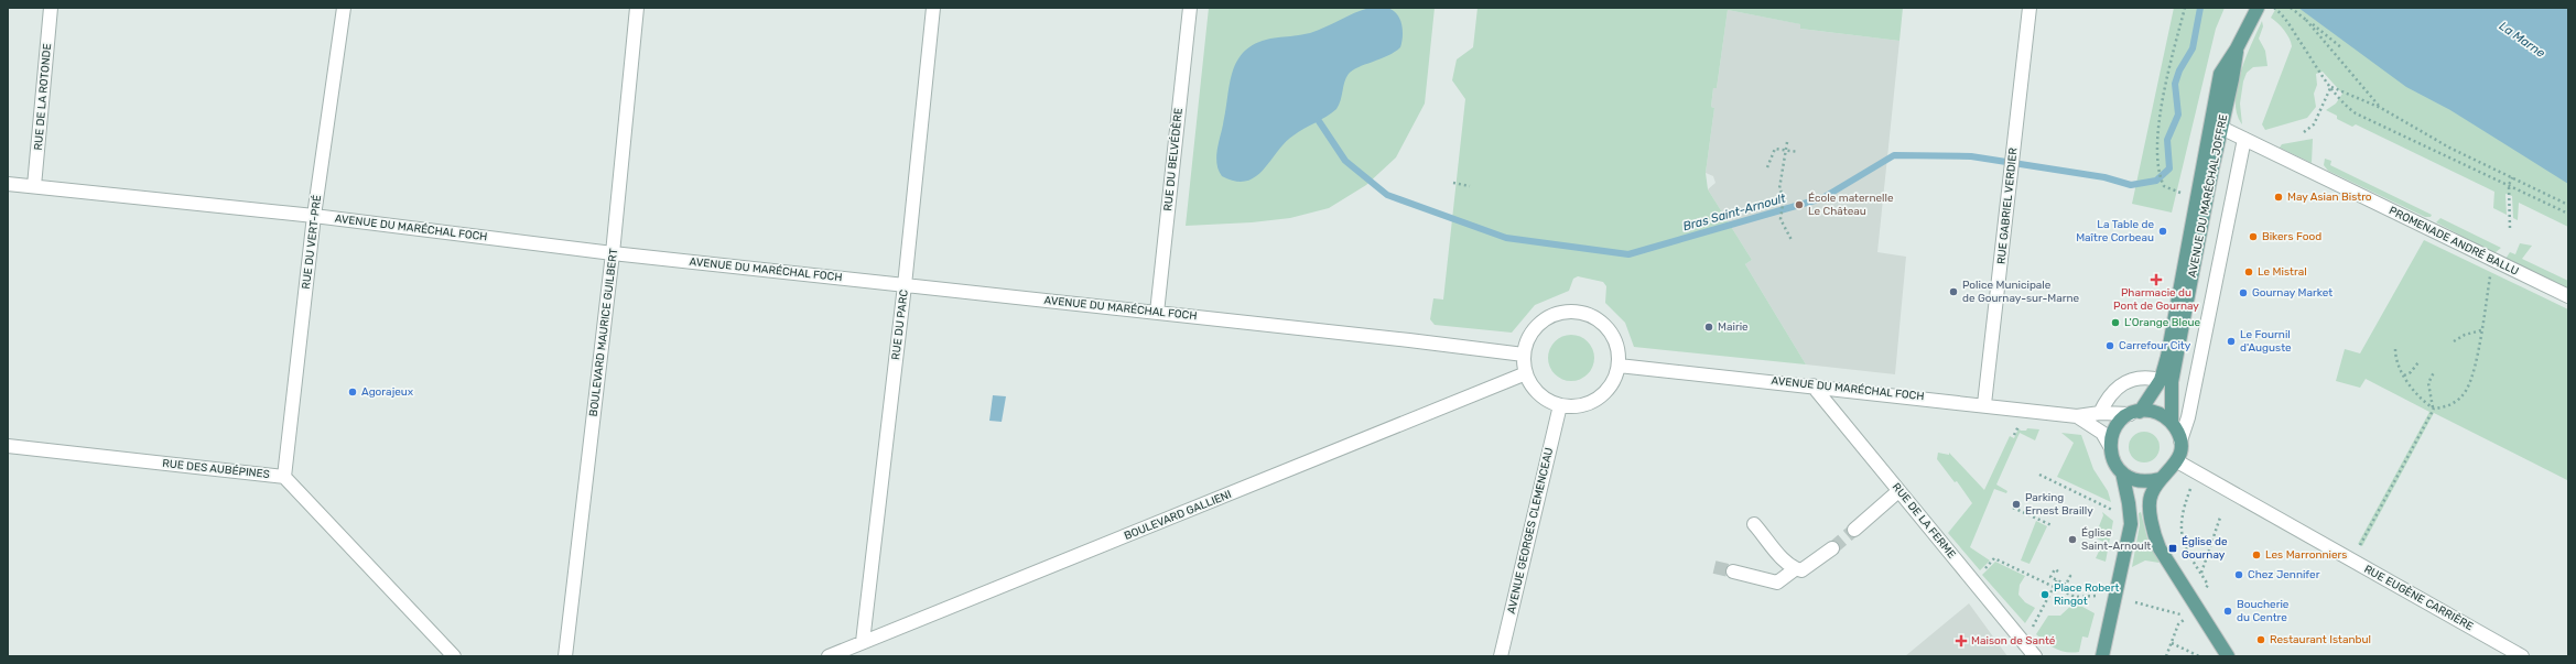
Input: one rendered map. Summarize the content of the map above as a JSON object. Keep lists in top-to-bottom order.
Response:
{
  "streets": {
    "main road": ["AVENUE DU MARÉCHAL JOFFRE"],
    "street": [
      "RUE DE LA ROTONDE",
      "RUE DU BELVÉDÈRE",
      "RUE GABRIEL VERDIER",
      "AVENUE DU MARÉCHAL FOCH",
      "PROMENADE ANDRÉ BALLU",
      "RUE DU VERT-PRÉ",
      "RUE DU PARC",
      "BOULEVARD MAURICE GUILBERT",
      "RUE DES AUBÉPINES",
      "BOULEVARD GALLIENI",
      "RUE DE LA FERME",
      "AVENUE GEORGES CLEMENCEAU",
      "RUE EUGÈNE CARRIÈRE"
    ]
  },
  "crossings": [
    ["RUE DE LA ROTONDE", "AVENUE DU MARÉCHAL FOCH"],
    ["RUE DU BELVÉDÈRE", "AVENUE DU MARÉCHAL FOCH"],
    ["AVENUE DU MARÉCHAL JOFFRE", "AVENUE DU MARÉCHAL FOCH"],
    ["AVENUE DU MARÉCHAL JOFFRE", "PROMENADE ANDRÉ BALLU"],
    ["AVENUE DU MARÉCHAL JOFFRE", "RUE EUGÈNE CARRIÈRE"],
    ["RUE GABRIEL VERDIER", "AVENUE DU MARÉCHAL FOCH"],
    ["AVENUE DU MARÉCHAL FOCH", "RUE DU VERT-PRÉ"],
    ["AVENUE DU MARÉCHAL FOCH", "RUE DU PARC"],
    ["AVENUE DU MARÉCHAL FOCH", "BOULEVARD MAURICE GUILBERT"],
    ["AVENUE DU MARÉCHAL FOCH", "BOULEVARD GALLIENI"],
    ["AVENUE DU MARÉCHAL FOCH", "RUE DE LA FERME"],
    ["AVENUE DU MARÉCHAL FOCH", "AVENUE GEORGES CLEMENCEAU"],
    ["AVENUE DU MARÉCHAL FOCH", "RUE EUGÈNE CARRIÈRE"],
    ["RUE DU VERT-PRÉ", "RUE DES AUBÉPINES"],
    ["RUE DU PARC", "BOULEVARD GALLIENI"],
    ["BOULEVARD GALLIENI", "AVENUE GEORGES CLEMENCEAU"]
  ],
  "water": ["La Marne", "Bras Saint-Arnoult"],
  "places": {
    "other": [
      "May Asian Bistro",
      "École maternelle Le Château",
      "La Table de Maître Corbeau",
      "Bikers Food",
      "Le Mistral",
      "Police Municipale de Gournay-sur-Marne",
      "Gournay Market",
      "L'Orange Bleue",
      "Mairie",
      "Le Fournil d'Auguste",
      "Carrefour City",
      "Agorajeux",
      "Parking Ernest Brailly",
      "Église Saint-Arnoult",
      "Les Marronniers",
      "Chez Jennifer",
      "Place Robert Ringot",
      "Boucherie du Centre",
      "Restaurant Istanbul"
    ],
    "health": ["Pharmacie du Pont de Gournay", "Maison de Santé"],
    "transit": ["Église de Gournay"]
  }
}
